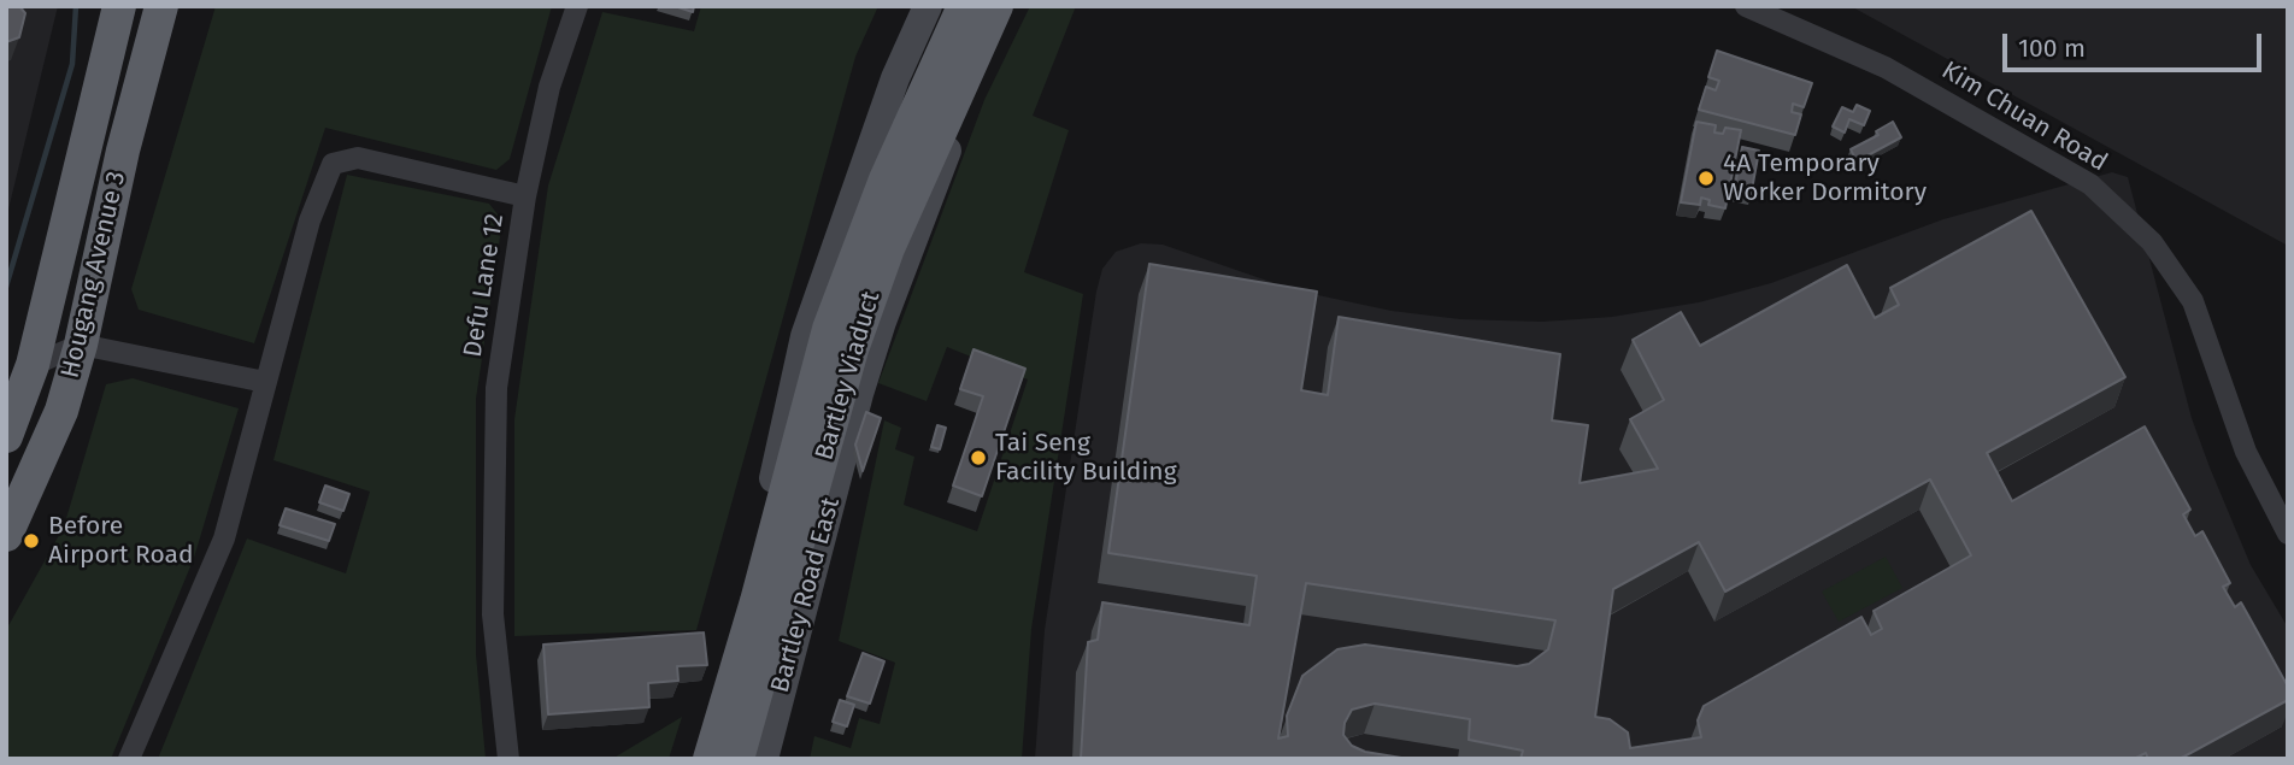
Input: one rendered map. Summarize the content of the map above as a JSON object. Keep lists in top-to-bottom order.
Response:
{
  "streets": {
    "highway": ["Hougang Avenue 3", "Bartley Viaduct"],
    "main road": ["Bartley Road East"],
    "street": ["Kim Chuan Road", "Defu Lane 12"]
  },
  "places": ["4A Temporary Worker Dormitory", "Tai Seng Facility Building", "Before Airport Road"],
  "scale_bar": "100 m"
}
